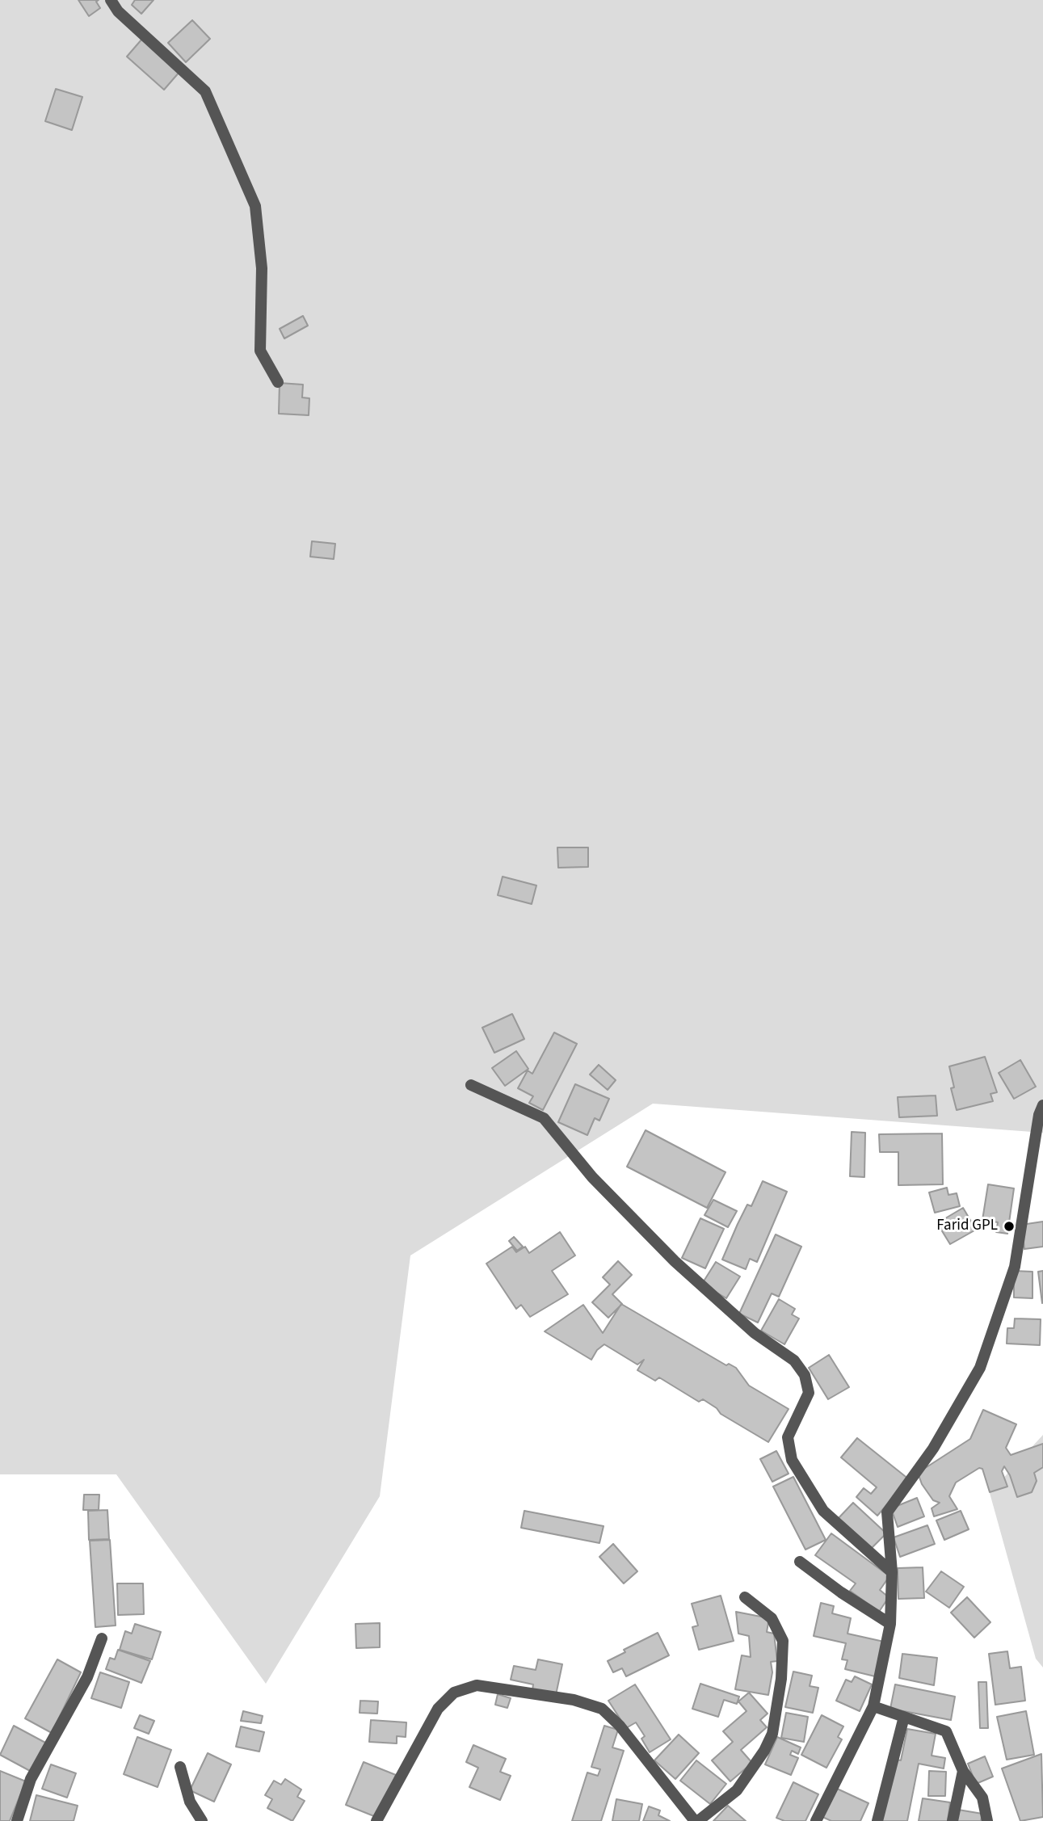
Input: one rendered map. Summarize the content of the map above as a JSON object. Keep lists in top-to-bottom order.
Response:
{
  "places": ["Farid GPL"]
}
